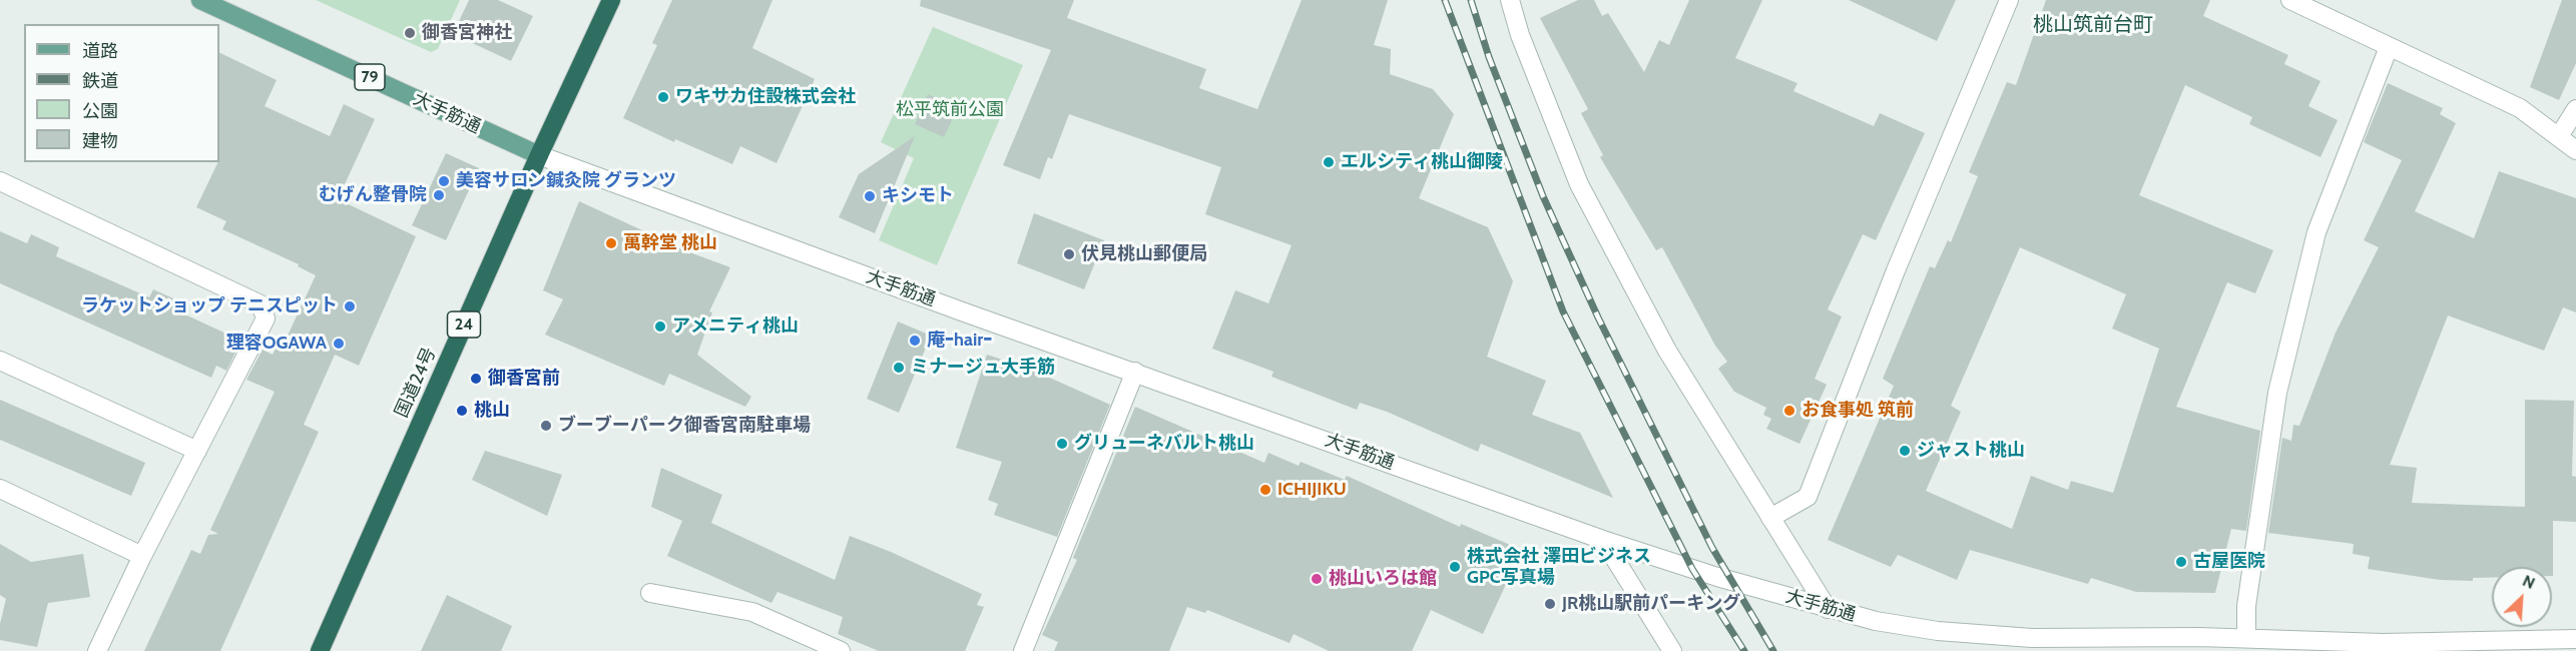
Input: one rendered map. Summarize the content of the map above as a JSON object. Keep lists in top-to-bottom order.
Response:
{
  "streets": {
    "highway": ["24", "国道24号"],
    "main road": ["79", "大手筋通"]
  },
  "crossings": [
    ["大手筋通", "国道24号"]
  ],
  "districts": ["桃山筑前台町"],
  "parks": ["松平筑前公園"],
  "places": [
    "御香宮神社",
    "ワキサカ住設株式会社",
    "エルシティ桃山御陵",
    "美容サロン鍼灸院 グランツ",
    "むげん整骨院",
    "キシモト",
    "萬幹堂 桃山",
    "伏見桃山郵便局",
    "ラケットショップ テニスピット",
    "アメニティ桃山",
    "庵ｰhairｰ",
    "理容OGAWA",
    "ミナージュ大手筋",
    "御香宮前",
    "桃山",
    "お食事処 筑前",
    "ブーブーパーク御香宮南駐車場",
    "グリューネバルト桃山",
    "ジャスト桃山",
    "ICHIJIKU",
    "古屋医院",
    "株式会社 澤田ビジネス GPC写真場",
    "桃山いろは館",
    "JR桃山駅前パーキング"
  ],
  "legend": [
    "道路",
    "鉄道",
    "公園",
    "建物"
  ],
  "north": "top right"
}
